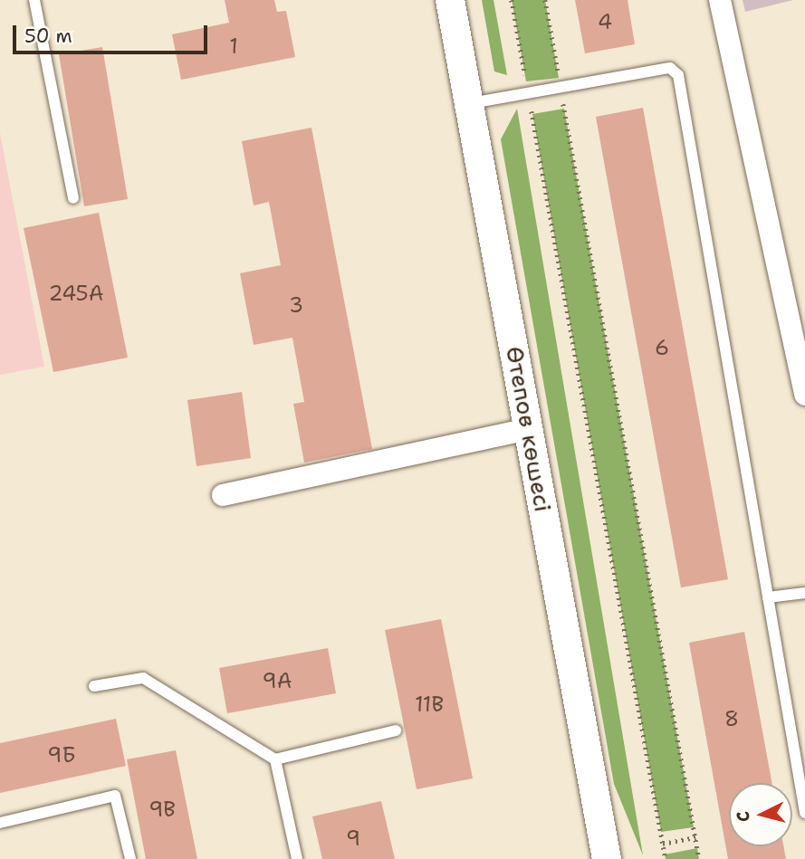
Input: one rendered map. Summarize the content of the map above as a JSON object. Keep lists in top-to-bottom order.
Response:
{
  "streets": {
    "street": ["Өтепов көшесі"]
  },
  "house_numbers": [
    "4",
    "1",
    "245А",
    "3",
    "6",
    "9А",
    "11В",
    "8",
    "9Б",
    "9В",
    "9"
  ],
  "scale_bar": "50 m",
  "north": "left"
}
